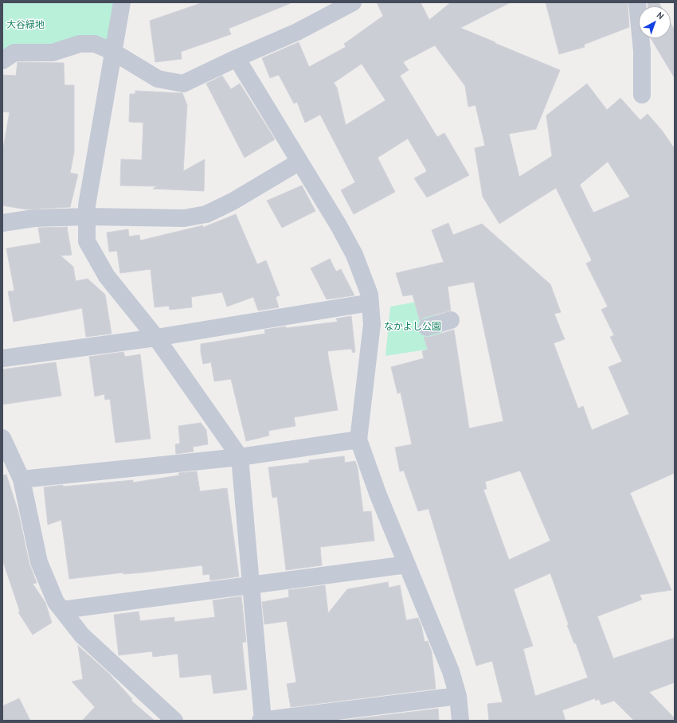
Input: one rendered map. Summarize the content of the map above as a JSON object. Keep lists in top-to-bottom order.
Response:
{
  "parks": ["大谷緑地", "なかよし公園"],
  "north": "top right"
}
